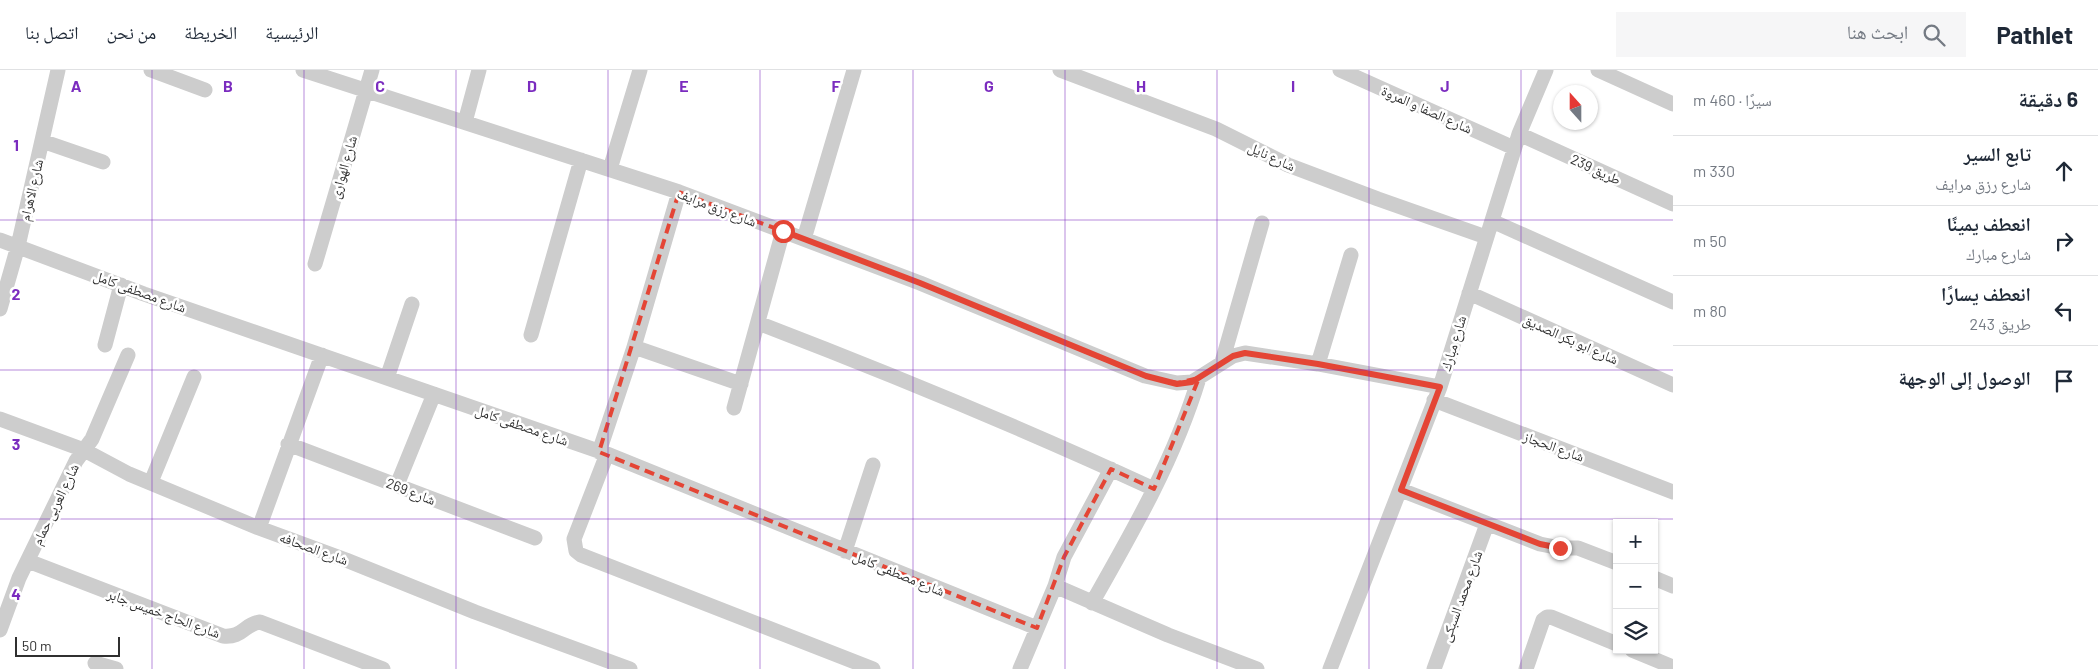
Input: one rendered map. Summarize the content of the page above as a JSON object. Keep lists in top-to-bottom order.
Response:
{
  "streets": {
    "street": [
      "شارع الصفا و المروة",
      "شارع نايل",
      "شارع الهوارى",
      "طريق 239",
      "شارع الاهرام",
      "شارع رزق مرايف",
      "شارع مصطفى كامل",
      "شارع ابو بكر الصديق",
      "شارع مبارك",
      "شارع الحجاز",
      "شارع 269",
      "شارع العربى حمام",
      "شارع الصحافه",
      "شارع محمد السبكى",
      "شارع الحاج خميس جابر"
    ]
  },
  "crossings": [
    ["شارع الصفا و المروة", "طريق 239"],
    ["شارع الصفا و المروة", "شارع مبارك"],
    ["شارع نايل", "شارع مبارك"],
    ["شارع الهوارى", "شارع رزق مرايف"],
    ["طريق 239", "شارع مبارك"],
    ["شارع الاهرام", "شارع مصطفى كامل"],
    ["شارع رزق مرايف", "شارع مبارك"],
    ["شارع رزق مرايف", "شارع الحجاز"],
    ["شارع ابو بكر الصديق", "شارع مبارك"],
    ["شارع مبارك", "شارع الحجاز"],
    ["شارع العربى حمام", "شارع الصحافه"],
    ["شارع العربى حمام", "شارع الحاج خميس جابر"]
  ],
  "scale_bar": "50 m",
  "north": "top",
  "page": {
    "header": "Pathlet",
    "search": "ابحث هنا",
    "nav": [
      "الرئيسية",
      "الخريطة",
      "من نحن",
      "اتصل بنا"
    ],
    "heading": ["6 دقيقة", "سيرًا · 460 m"],
    "list": [
      ["تابع السير", "شارع رزق مرايف", "330 m"],
      ["انعطف يمينًا", "شارع مبارك", "50 m"],
      ["انعطف يسارًا", "طريق 243", "80 m"],
      "الوصول إلى الوجهة"
    ],
    "map_buttons": ["+", "−"],
    "scale": "50 m"
  },
  "grid": {
    "columns": [
      "A",
      "B",
      "C",
      "D",
      "E",
      "F",
      "G",
      "H",
      "I",
      "J"
    ],
    "rows": [
      "1",
      "2",
      "3",
      "4"
    ]
  }
}
